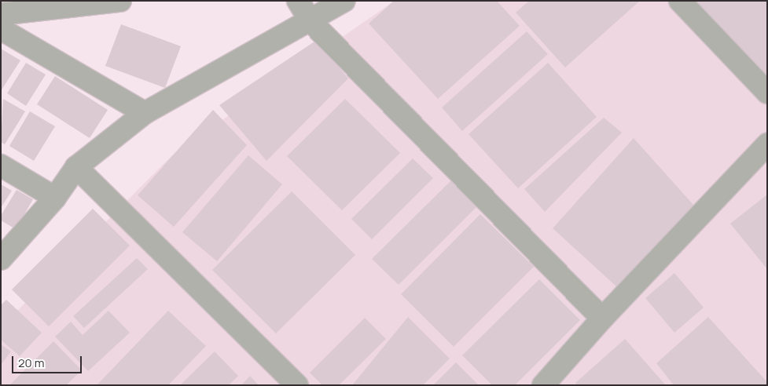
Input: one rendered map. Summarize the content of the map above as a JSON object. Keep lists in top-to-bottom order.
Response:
{
  "scale_bar": "20 m"
}
